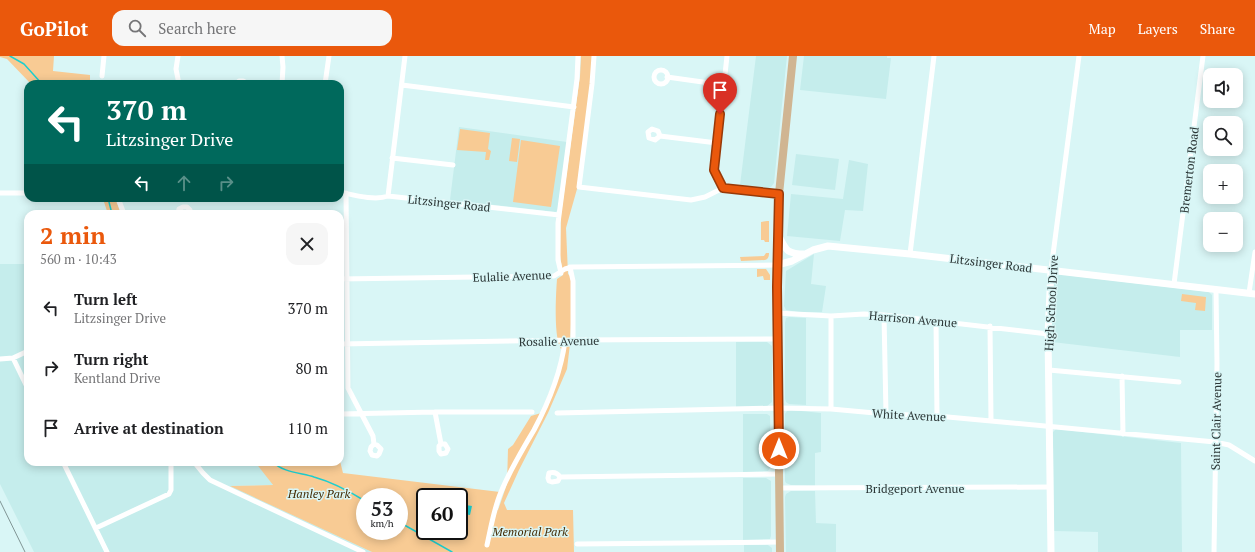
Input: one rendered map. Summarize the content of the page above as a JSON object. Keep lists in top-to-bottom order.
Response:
{
  "streets": {
    "street": [
      "Bremerton Road",
      "Litzsinger Road",
      "Eulalie Avenue",
      "High School Drive",
      "Harrison Avenue",
      "Rosalie Avenue",
      "White Avenue",
      "Saint Clair Avenue",
      "Bridgeport Avenue"
    ]
  },
  "crossings": [
    ["Bremerton Road", "Litzsinger Road"],
    ["Litzsinger Road", "High School Drive"],
    ["Litzsinger Road", "Saint Clair Avenue"],
    ["High School Drive", "Harrison Avenue"],
    ["High School Drive", "White Avenue"],
    ["High School Drive", "Bridgeport Avenue"],
    ["White Avenue", "Saint Clair Avenue"]
  ],
  "parks": ["Hanley Park", "Memorial Park"],
  "page": {
    "header": "GoPilot",
    "search": "Search here",
    "nav": ["Map", "Layers", "Share"],
    "map_buttons": ["+", "−"],
    "turn": ["370 m", "Litzsinger Drive"],
    "heading": ["2 min", "560 m · 10:43"],
    "list": [
      {
        "name": "Turn left",
        "note": "Litzsinger Drive",
        "value": "370 m"
      },
      {
        "name": "Turn right",
        "note": "Kentland Drive",
        "value": "80 m"
      },
      {
        "name": "Arrive at destination",
        "value": "110 m"
      }
    ],
    "speed": "53 km/h",
    "limit": "60"
  }
}
